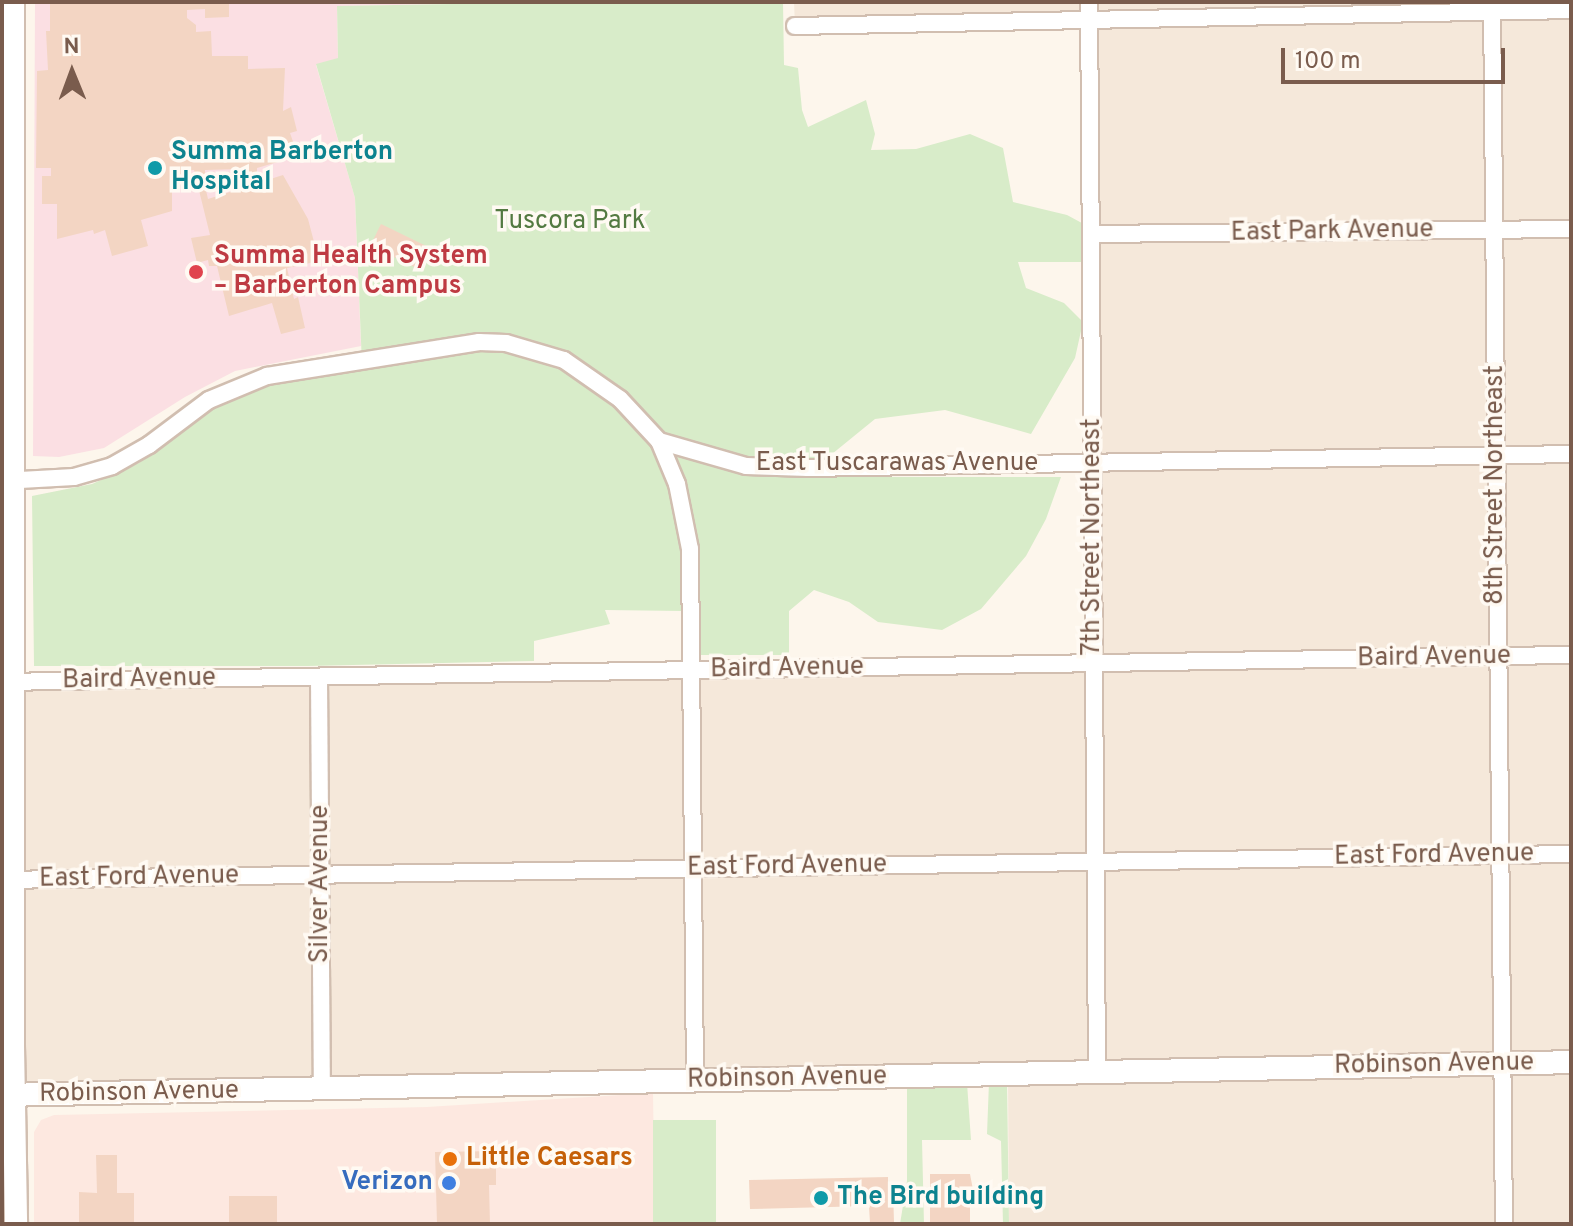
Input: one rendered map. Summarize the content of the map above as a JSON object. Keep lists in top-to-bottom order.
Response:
{
  "streets": {
    "main road": ["Robinson Avenue"],
    "street": [
      "East Park Avenue",
      "East Tuscarawas Avenue",
      "8th Street Northeast",
      "7th Street Northeast",
      "Baird Avenue",
      "East Ford Avenue",
      "Silver Avenue"
    ]
  },
  "crossings": [
    ["East Park Avenue", "8th Street Northeast"],
    ["East Park Avenue", "7th Street Northeast"],
    ["East Tuscarawas Avenue", "8th Street Northeast"],
    ["East Tuscarawas Avenue", "7th Street Northeast"],
    ["8th Street Northeast", "Baird Avenue"],
    ["8th Street Northeast", "East Ford Avenue"],
    ["8th Street Northeast", "Robinson Avenue"],
    ["7th Street Northeast", "Baird Avenue"],
    ["7th Street Northeast", "East Ford Avenue"],
    ["7th Street Northeast", "Robinson Avenue"],
    ["Baird Avenue", "Silver Avenue"],
    ["East Ford Avenue", "Silver Avenue"],
    ["Silver Avenue", "Robinson Avenue"]
  ],
  "parks": ["Tuscora Park"],
  "places": [
    "Summa Barberton Hospital",
    "Summa Health System – Barberton Campus",
    "Little Caesars",
    "Verizon",
    "The Bird building"
  ],
  "scale_bar": "100 m",
  "north": "top"
}
